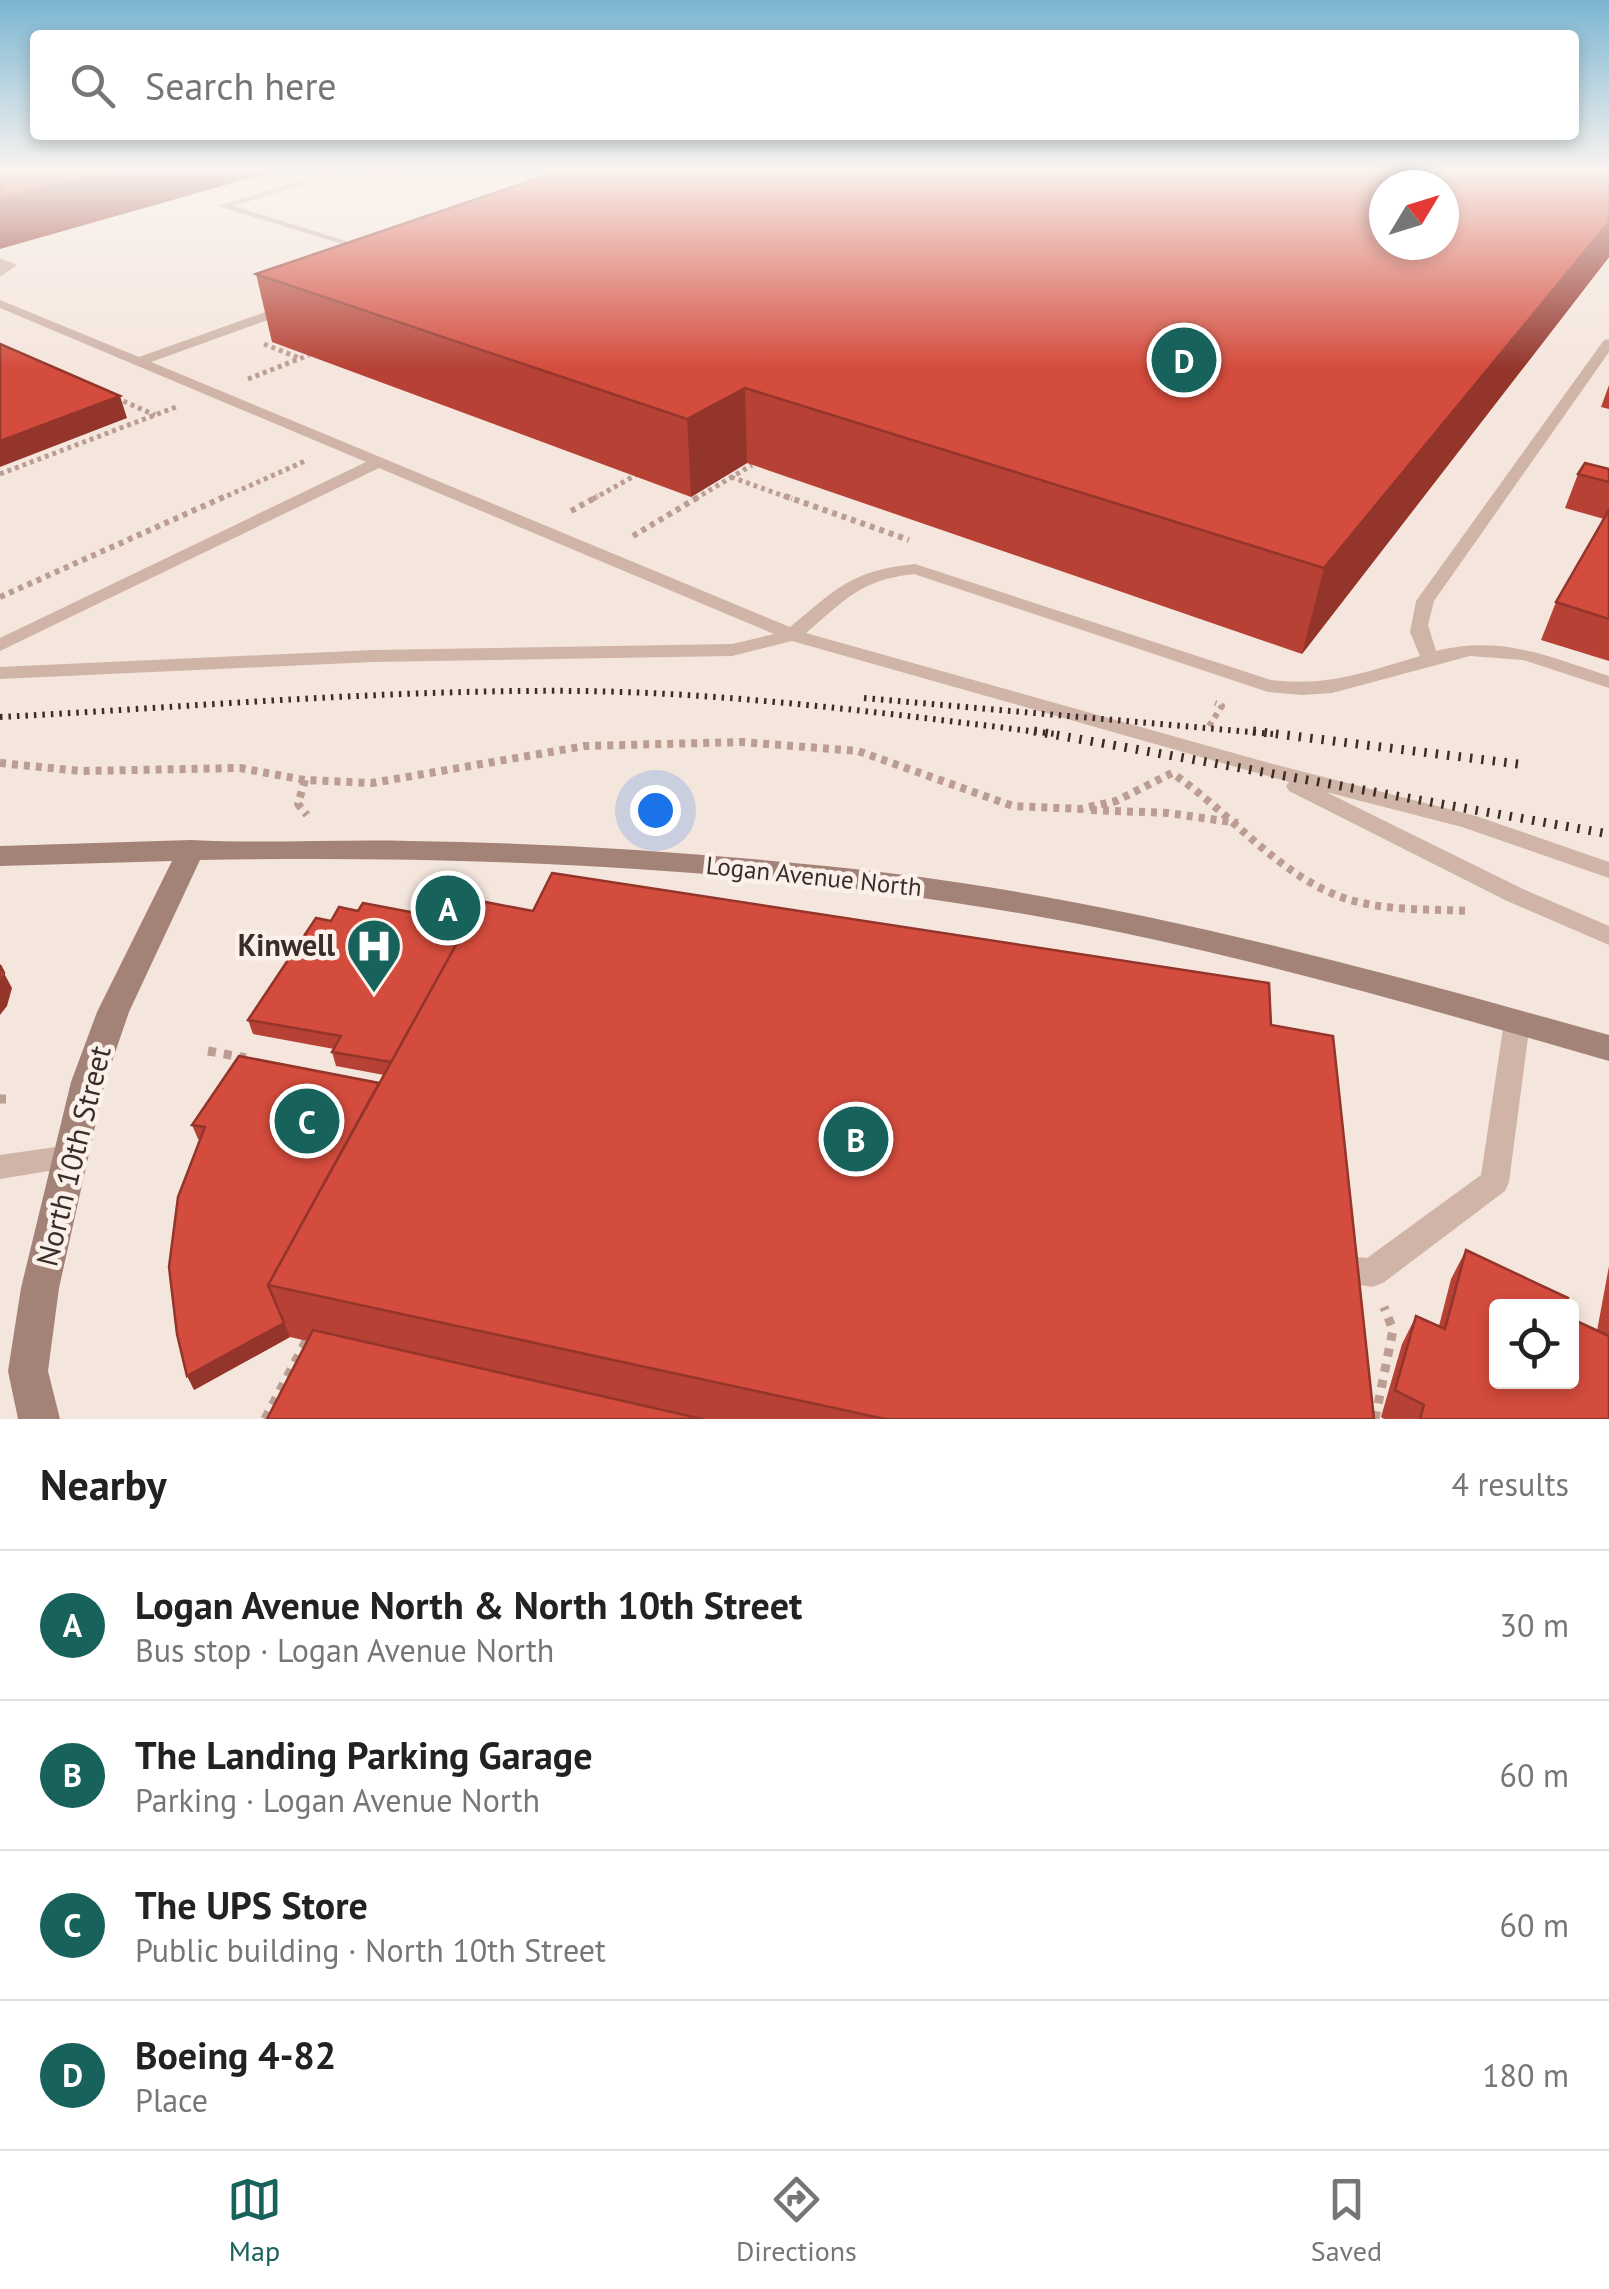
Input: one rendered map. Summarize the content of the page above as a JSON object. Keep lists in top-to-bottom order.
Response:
{
  "streets": {
    "main road": ["Logan Avenue North", "North 10th Street"]
  },
  "crossings": [
    ["Logan Avenue North", "North 10th Street"]
  ],
  "places": {
    "hospital": ["Kinwell"]
  },
  "north": "top right",
  "page": {
    "search": "Search here",
    "pins": [
      "D",
      "A",
      "C",
      "B"
    ],
    "heading": ["Nearby", "4 results"],
    "list": [
      {
        "mark": "A",
        "name": "Logan Avenue North & North 10th Street",
        "note": "Bus stop · Logan Avenue North",
        "value": "30 m"
      },
      {
        "mark": "B",
        "name": "The Landing Parking Garage",
        "note": "Parking · Logan Avenue North",
        "value": "60 m"
      },
      {
        "mark": "C",
        "name": "The UPS Store",
        "note": "Public building · North 10th Street",
        "value": "60 m"
      },
      {
        "mark": "D",
        "name": "Boeing 4-82",
        "note": "Place",
        "value": "180 m"
      }
    ],
    "nav": ["Map", "Directions", "Saved"]
  }
}
